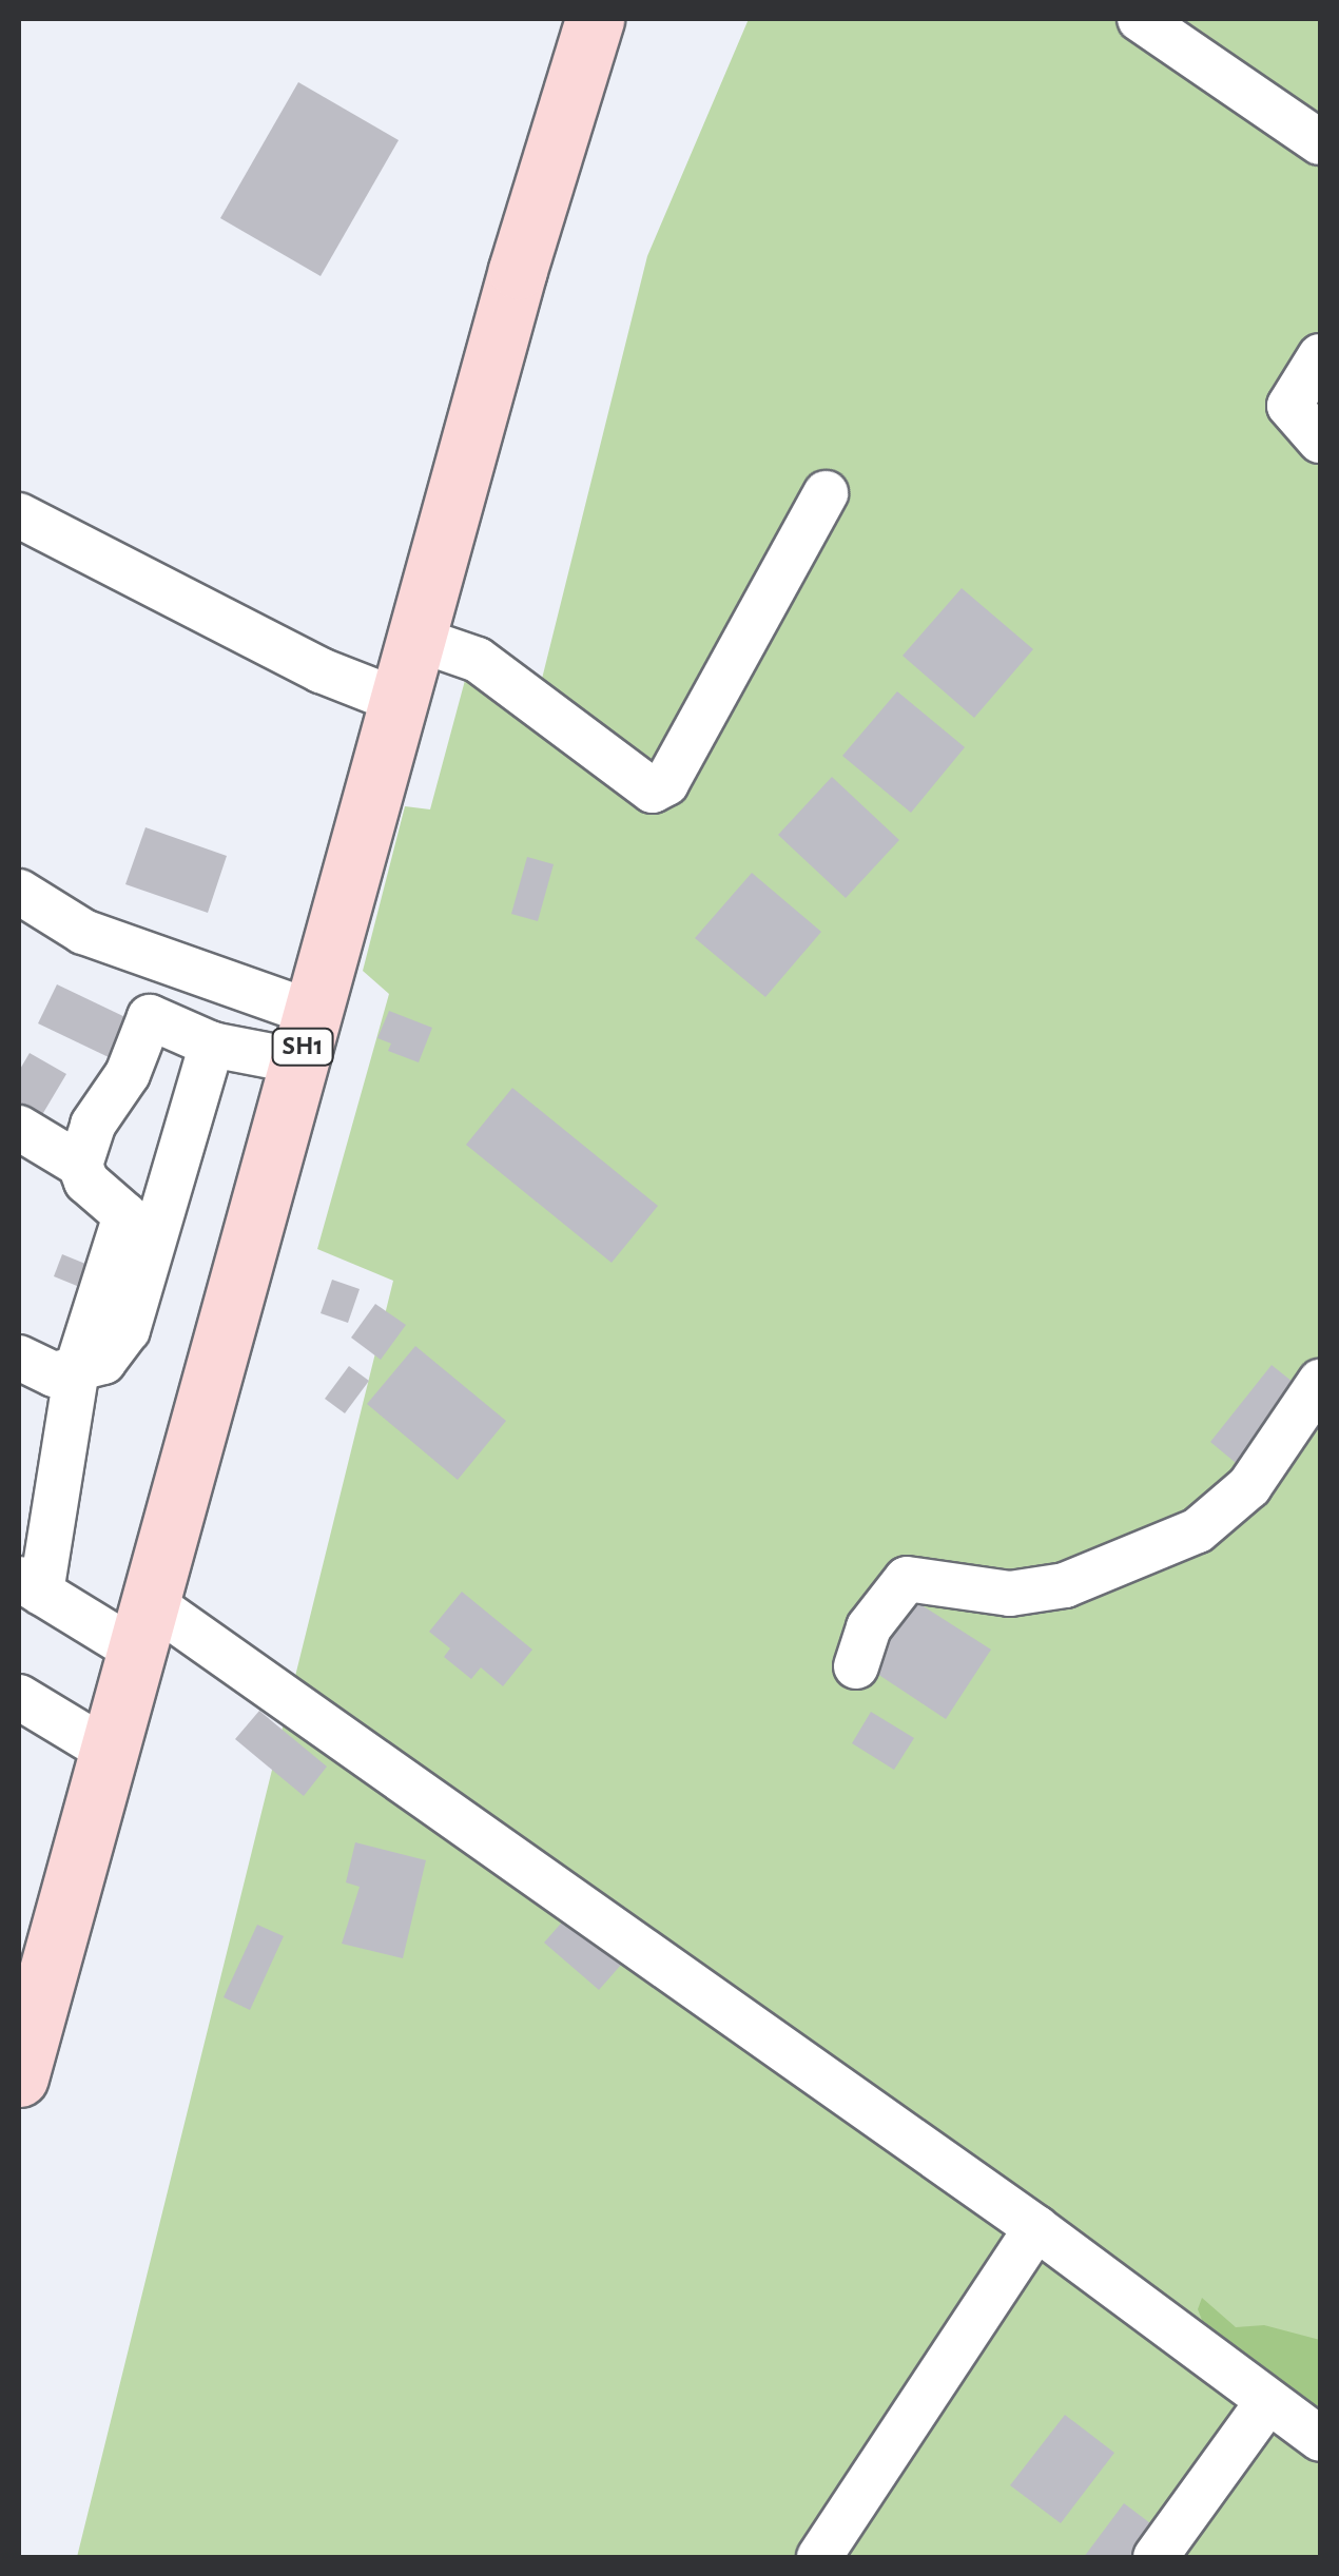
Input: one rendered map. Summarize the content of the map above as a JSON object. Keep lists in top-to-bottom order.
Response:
{
  "streets": {
    "main road": ["SH1"]
  }
}
